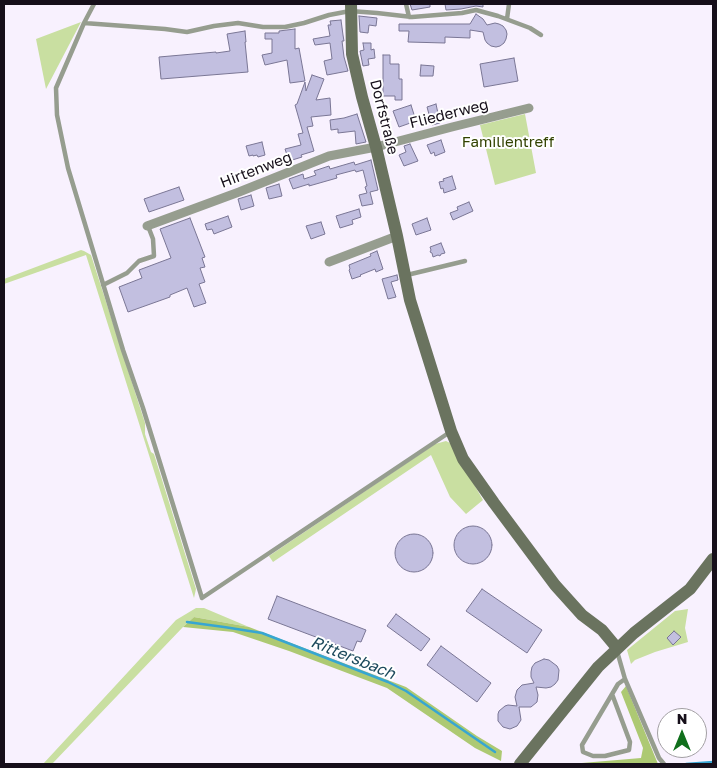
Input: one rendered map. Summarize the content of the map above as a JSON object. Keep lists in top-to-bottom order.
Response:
{
  "streets": {
    "street": ["Fliederweg", "Dorfstraße", "Hirtenweg"]
  },
  "crossings": [
    ["Fliederweg", "Dorfstraße"],
    ["Fliederweg", "Hirtenweg"],
    ["Dorfstraße", "Hirtenweg"]
  ],
  "water": ["Rittersbach"],
  "parks": ["Familientreff"],
  "north": "top"
}
